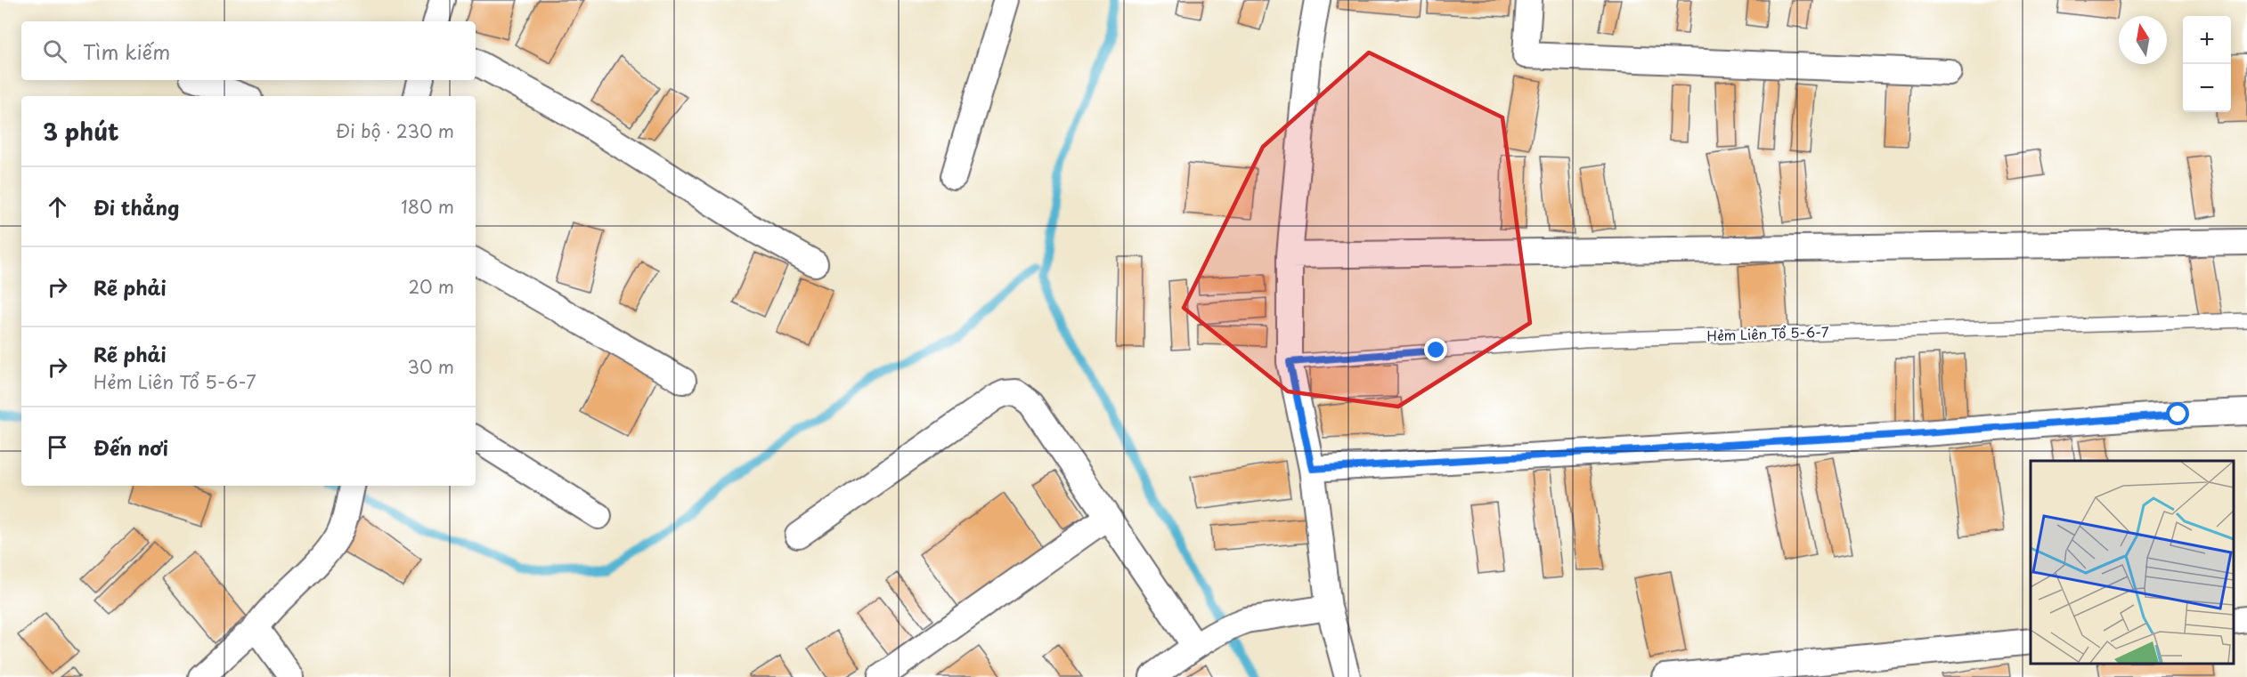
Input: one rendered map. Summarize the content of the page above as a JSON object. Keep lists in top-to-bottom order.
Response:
{
  "streets": {
    "lane": ["Hẻm Liên Tổ 5-6-7"]
  },
  "north": "top",
  "page": {
    "map_buttons": ["+", "−"],
    "search": "Tìm kiếm",
    "heading": ["3 phút", "Đi bộ · 230 m"],
    "list": [
      ["Đi thẳng", "180 m"],
      ["Rẽ phải", "20 m"],
      ["Rẽ phải", "Hẻm Liên Tổ 5-6-7", "30 m"],
      "Đến nơi"
    ]
  }
}
